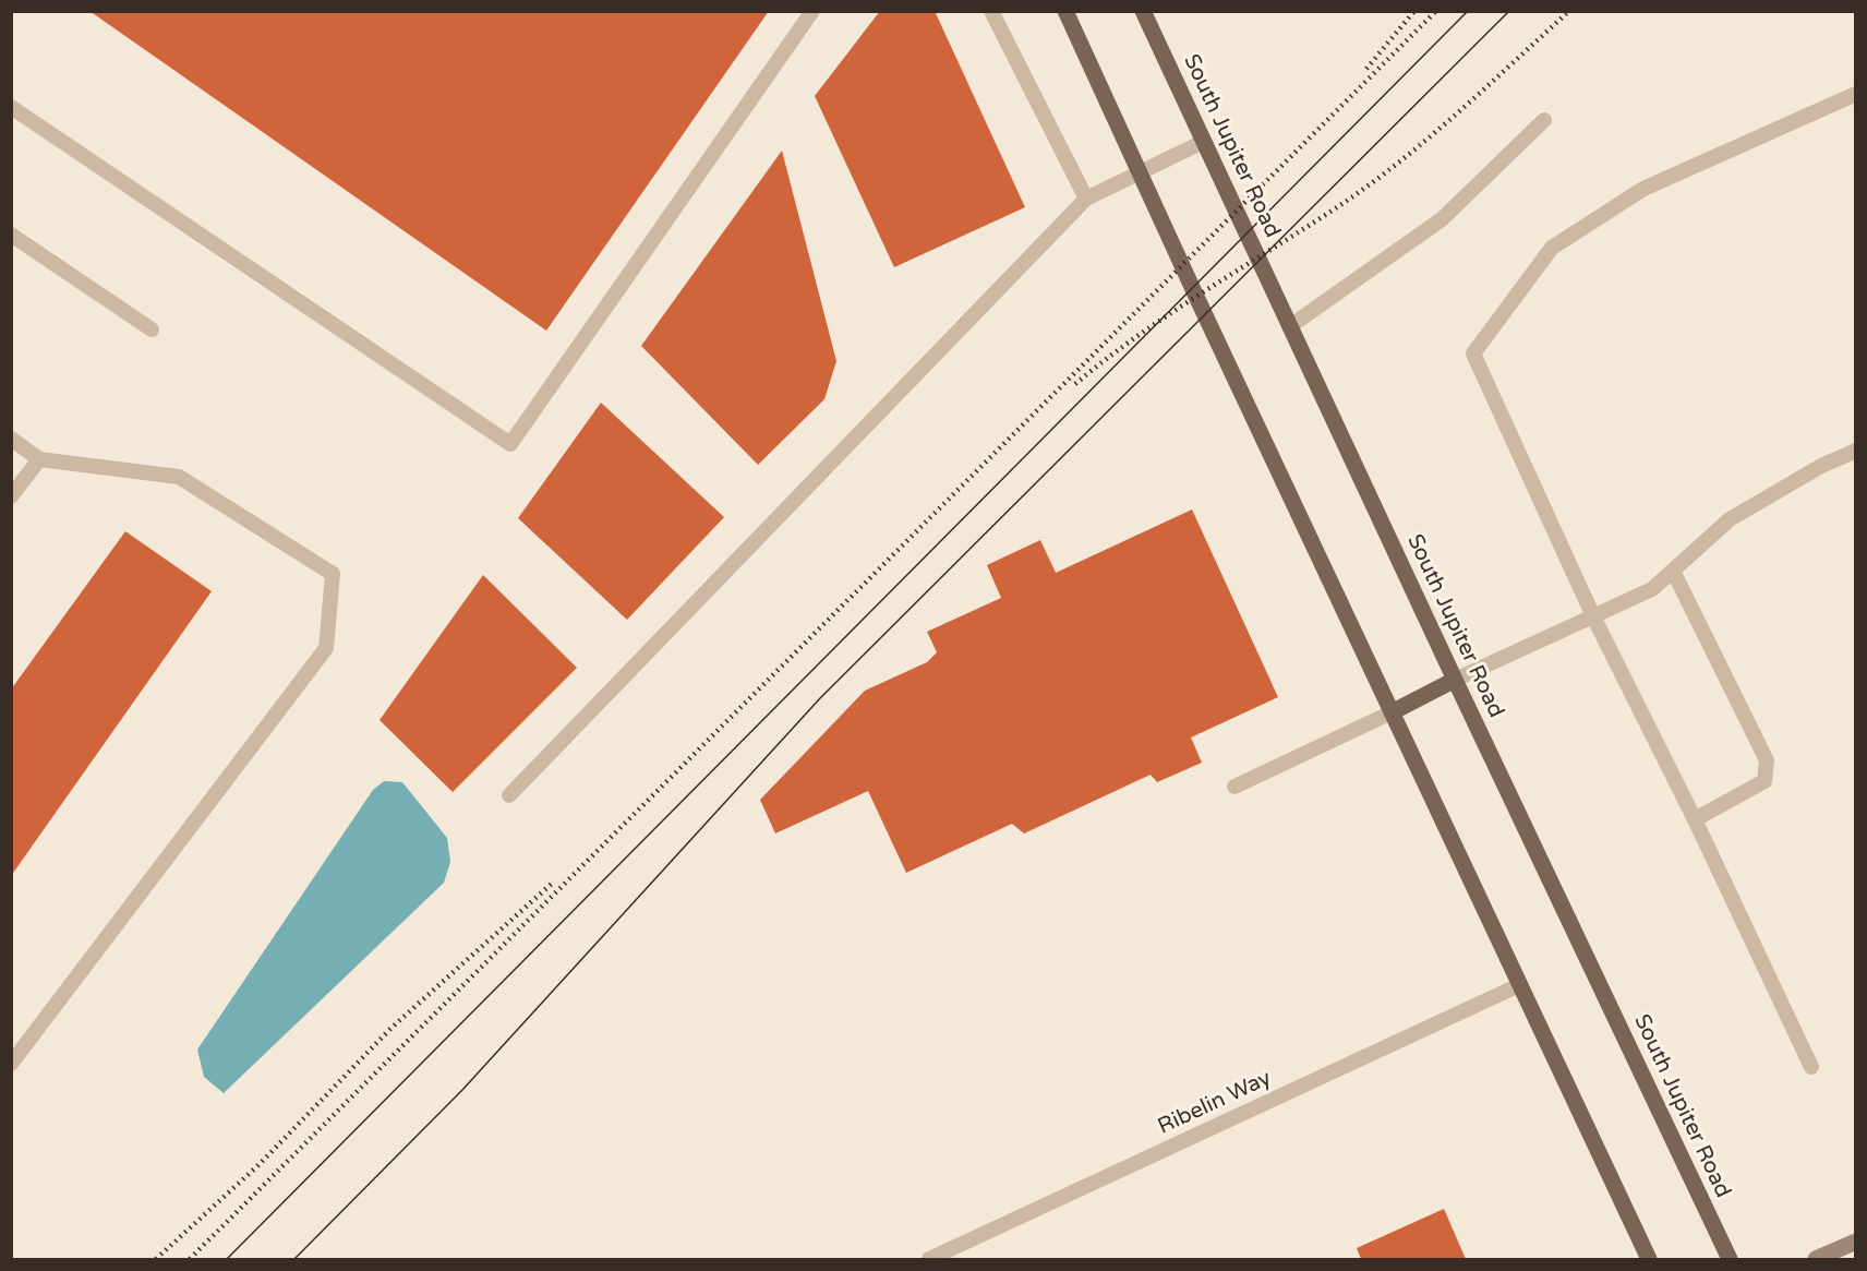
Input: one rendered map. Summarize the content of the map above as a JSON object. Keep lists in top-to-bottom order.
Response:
{
  "streets": {
    "main road": ["South Jupiter Road"],
    "lane": ["Ribelin Way"]
  }
}
